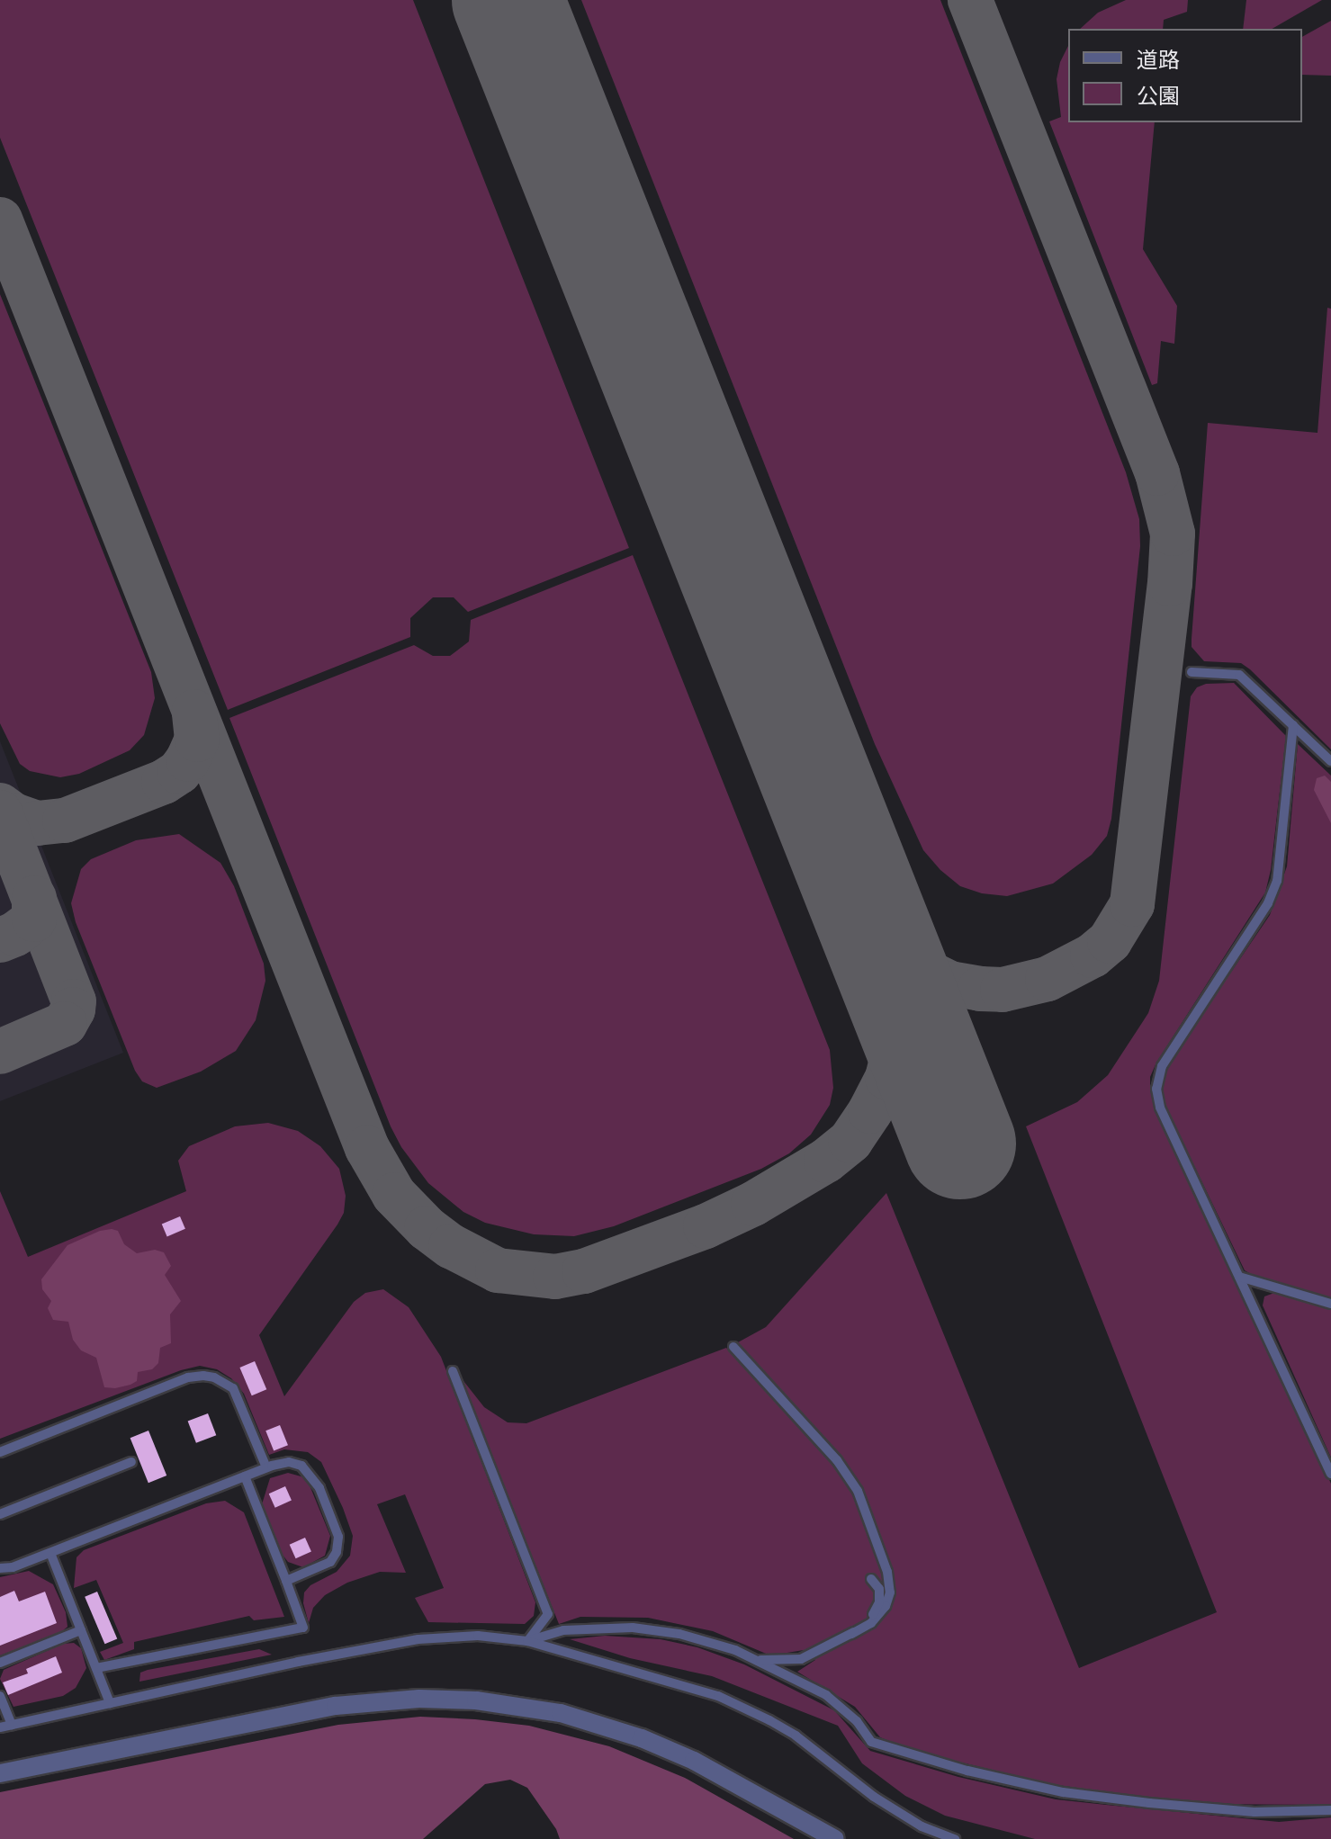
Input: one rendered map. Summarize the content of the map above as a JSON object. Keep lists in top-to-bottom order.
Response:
{
  "legend": ["道路", "公園"]
}
